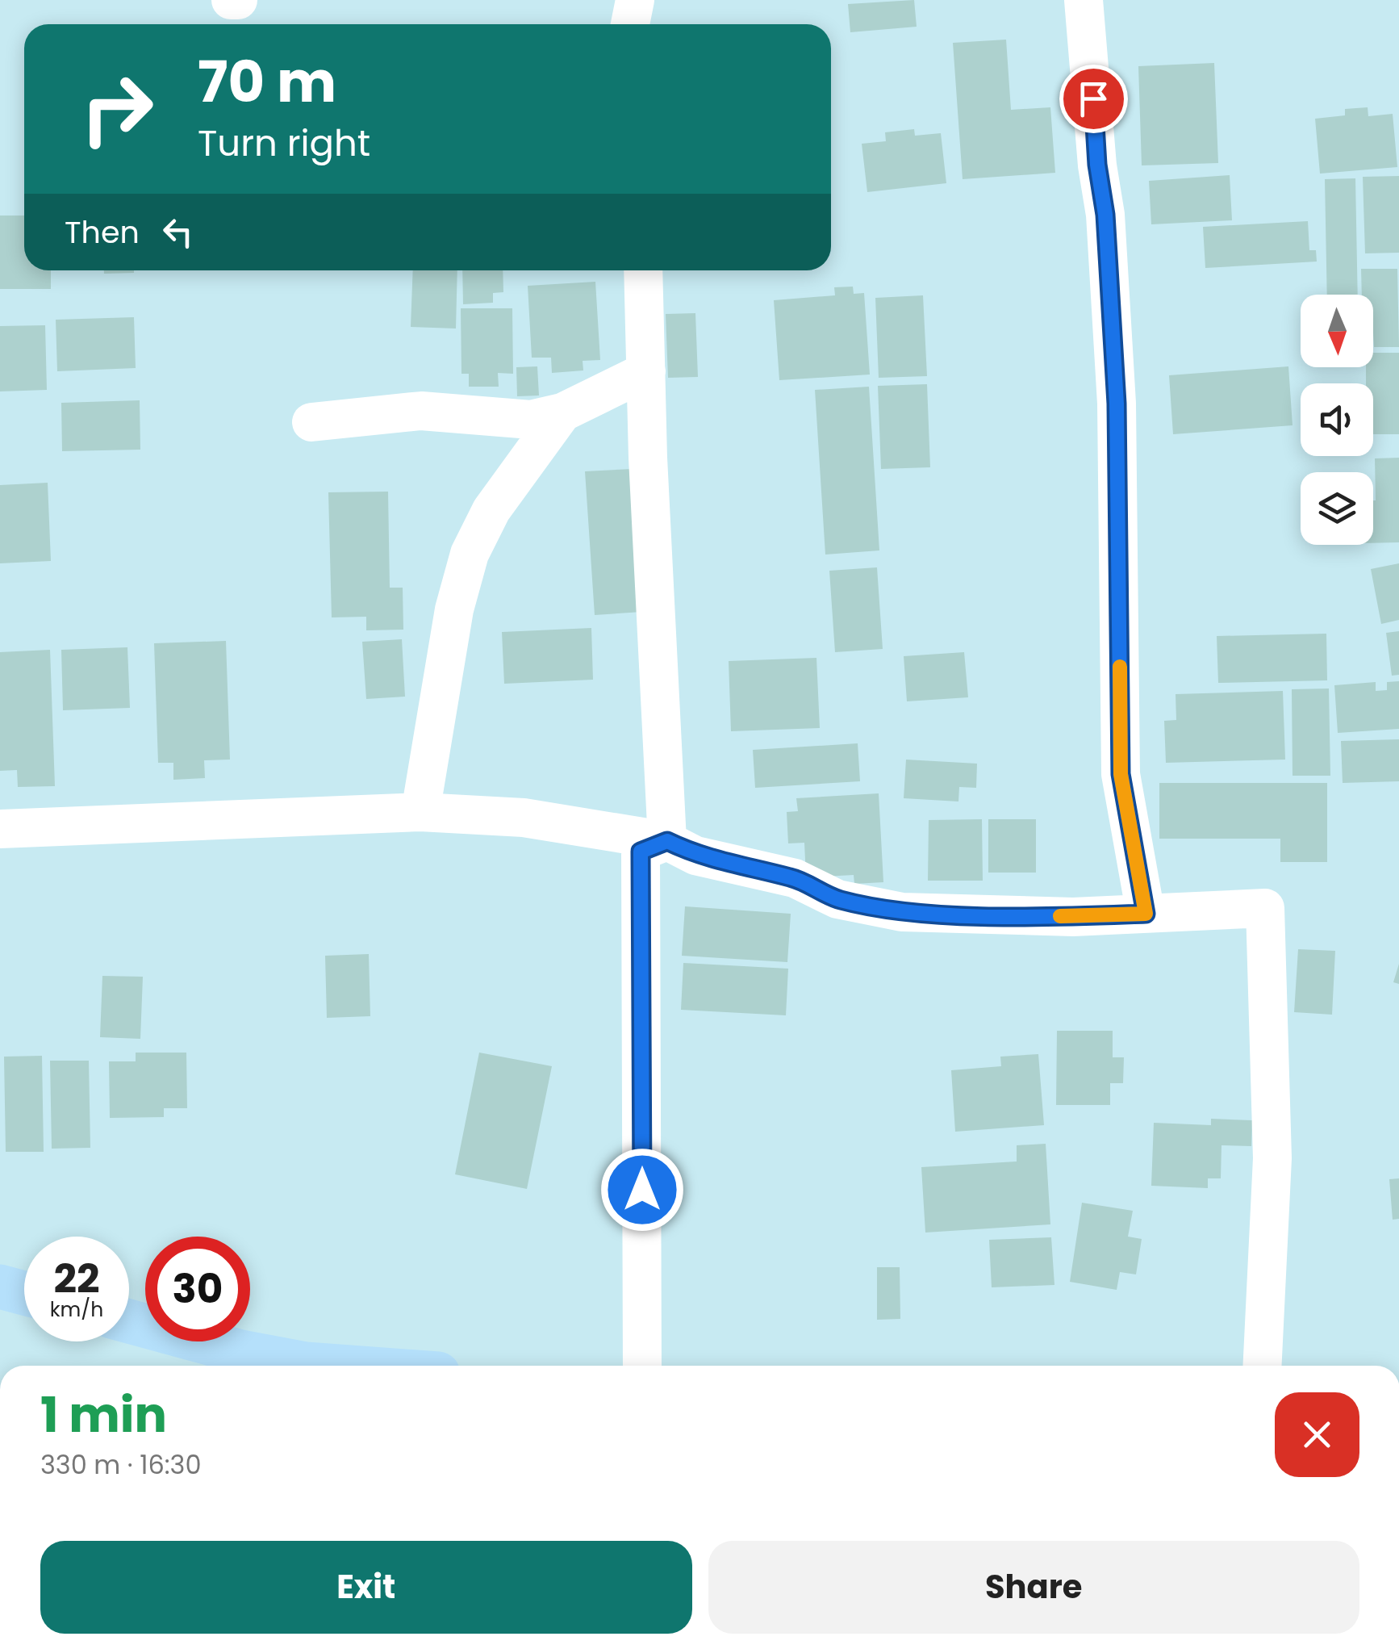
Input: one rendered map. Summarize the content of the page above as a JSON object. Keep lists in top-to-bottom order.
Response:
{
  "north": "bottom",
  "page": {
    "turn": ["70 m", "Turn right"],
    "then": "Then",
    "speed": "22 km/h",
    "limit": "30",
    "heading": ["1 min", "330 m · 16:30"],
    "buttons": ["Exit", "Share"]
  }
}
